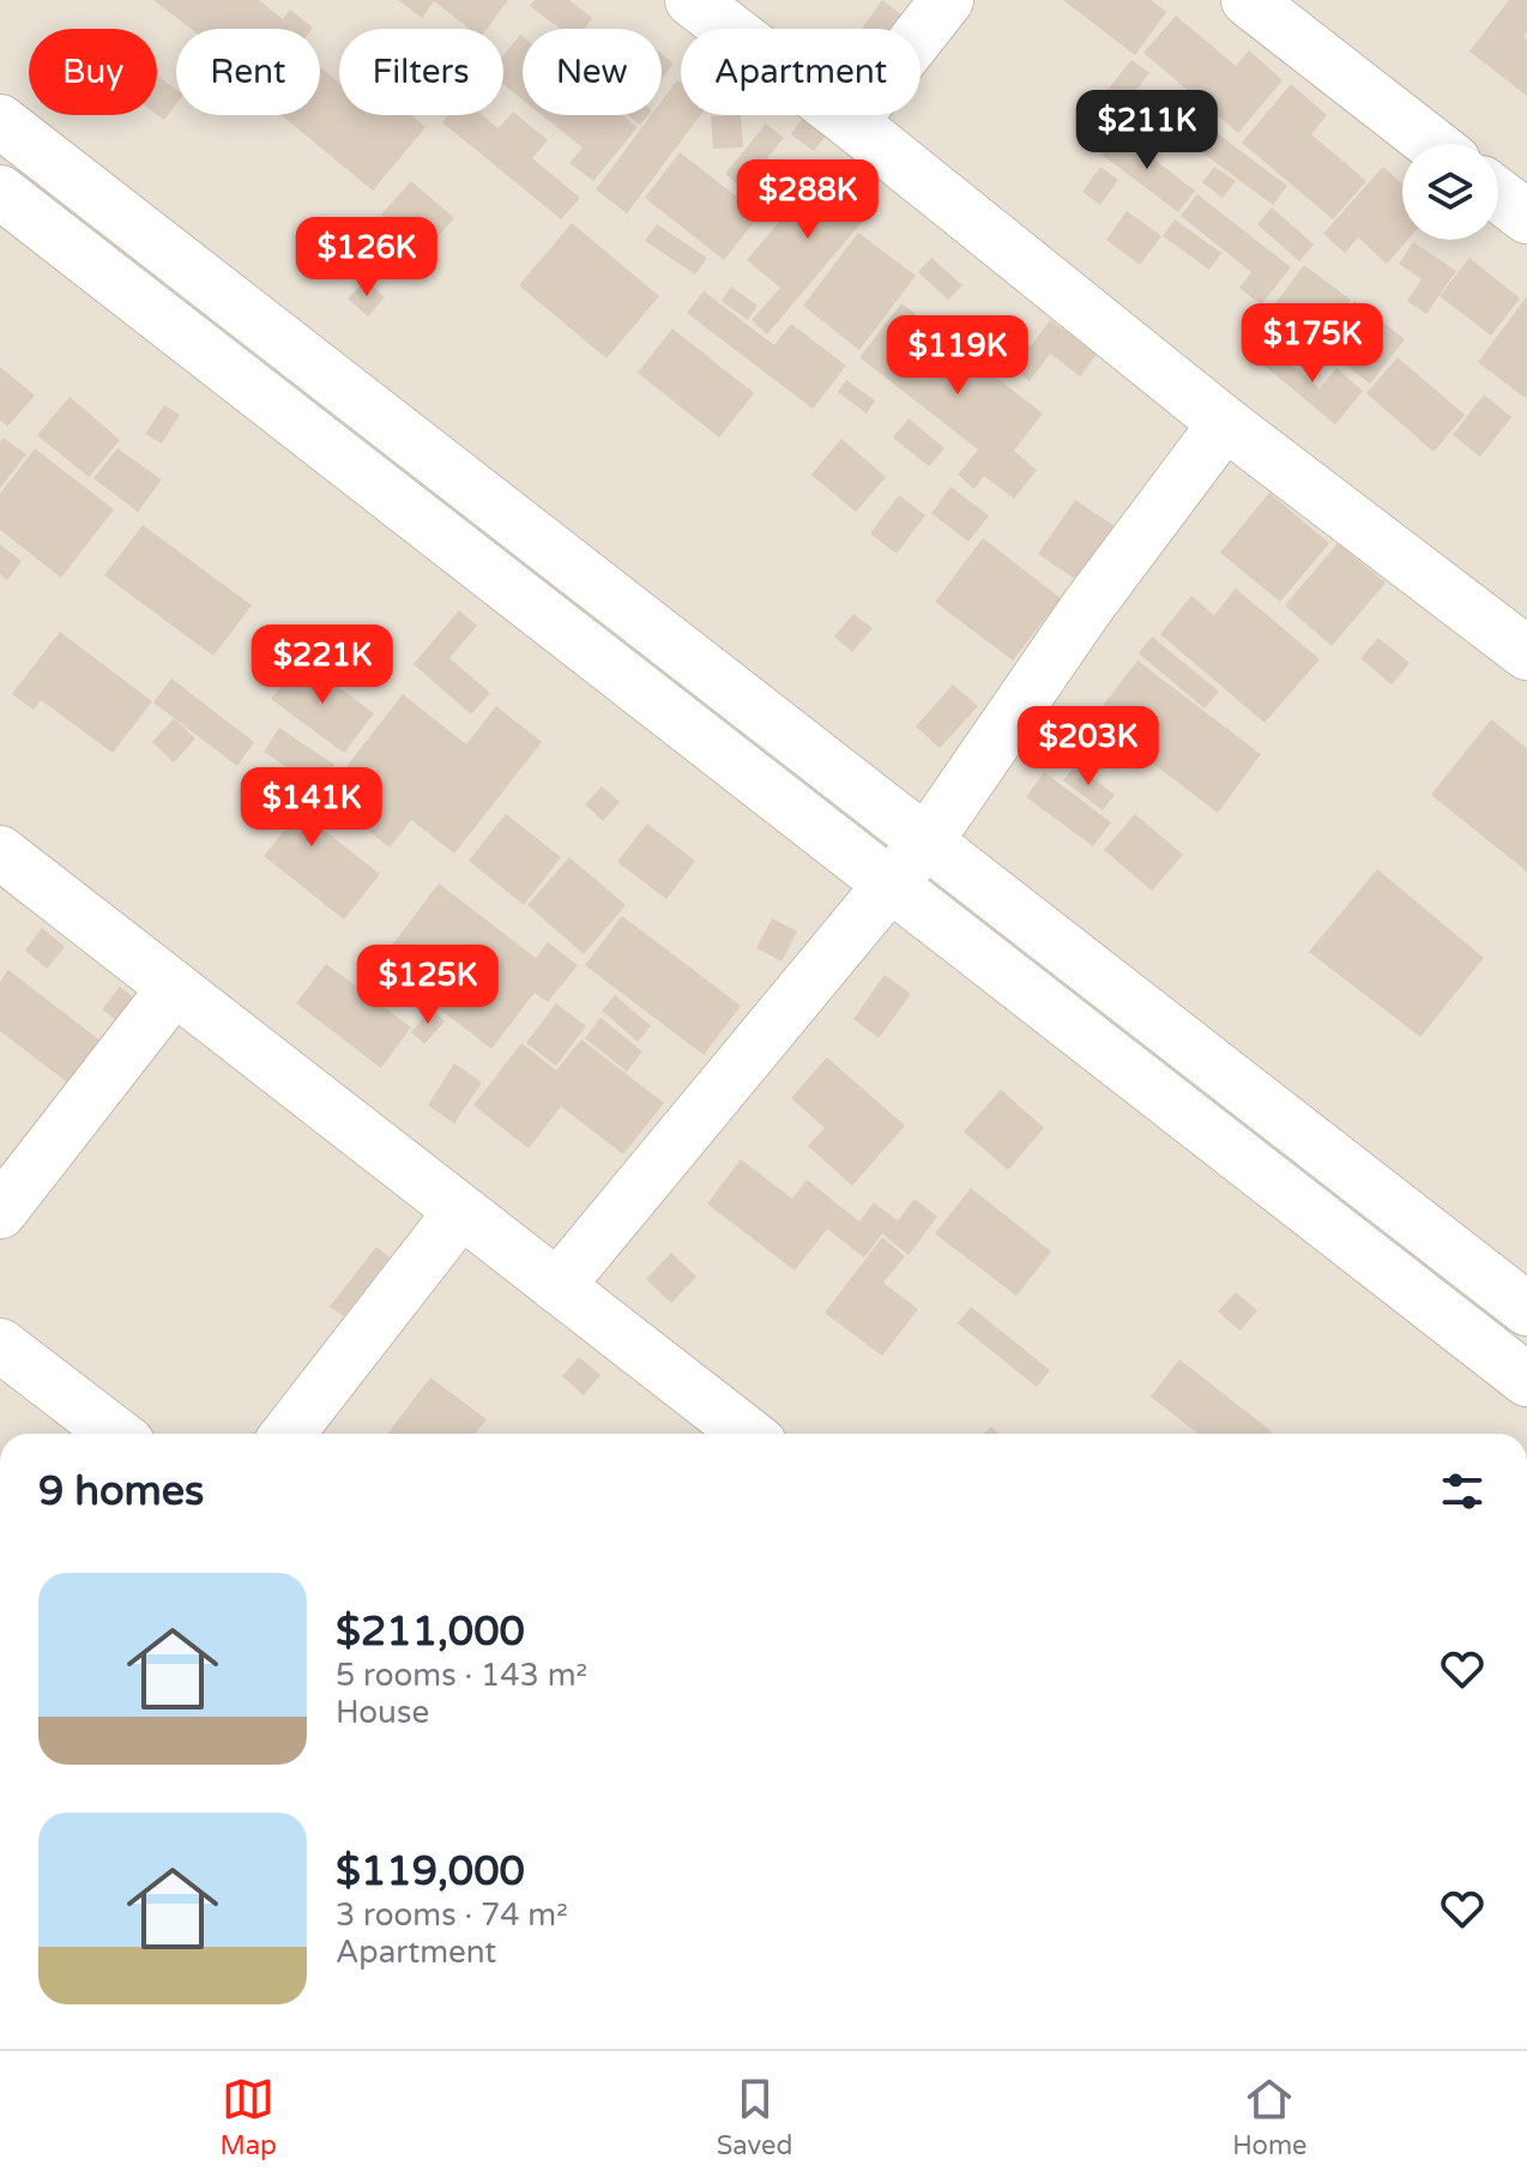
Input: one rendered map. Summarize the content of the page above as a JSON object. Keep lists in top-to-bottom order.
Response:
{
  "page": {
    "chip": [
      "Buy",
      "Rent",
      "Filters",
      "New",
      "Apartment"
    ],
    "price": [
      "$211K",
      "$288K",
      "$126K",
      "$175K",
      "$119K",
      "$221K",
      "$203K",
      "$141K",
      "$125K"
    ],
    "heading": "9 homes",
    "list": [
      {
        "name": "$211,000",
        "note": "5 rooms · 143 m² · House"
      },
      {
        "name": "$119,000",
        "note": "3 rooms · 74 m² · Apartment"
      }
    ],
    "tabs": ["Map", "Saved", "Home"]
  }
}
